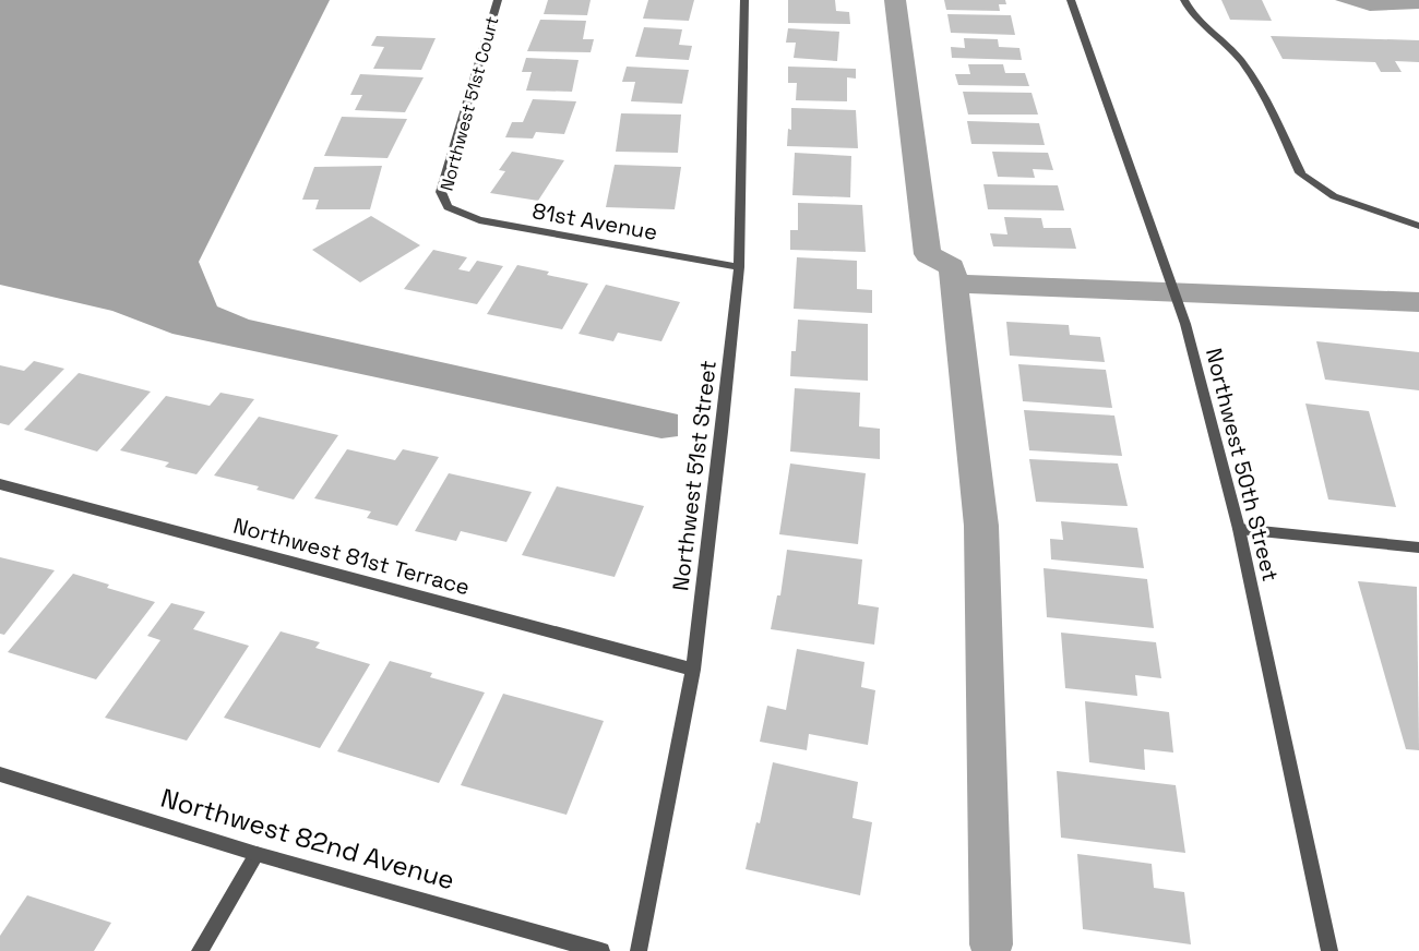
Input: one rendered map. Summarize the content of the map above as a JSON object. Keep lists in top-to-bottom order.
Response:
{
  "streets": {
    "street": [
      "Northwest 51st Court",
      "81st Avenue",
      "Northwest 50th Street",
      "Northwest 51st Street",
      "Northwest 81st Terrace",
      "Northwest 82nd Avenue"
    ]
  },
  "crossings": [
    ["Northwest 51st Court", "81st Avenue"],
    ["81st Avenue", "Northwest 51st Street"],
    ["Northwest 51st Street", "Northwest 81st Terrace"]
  ]
}
